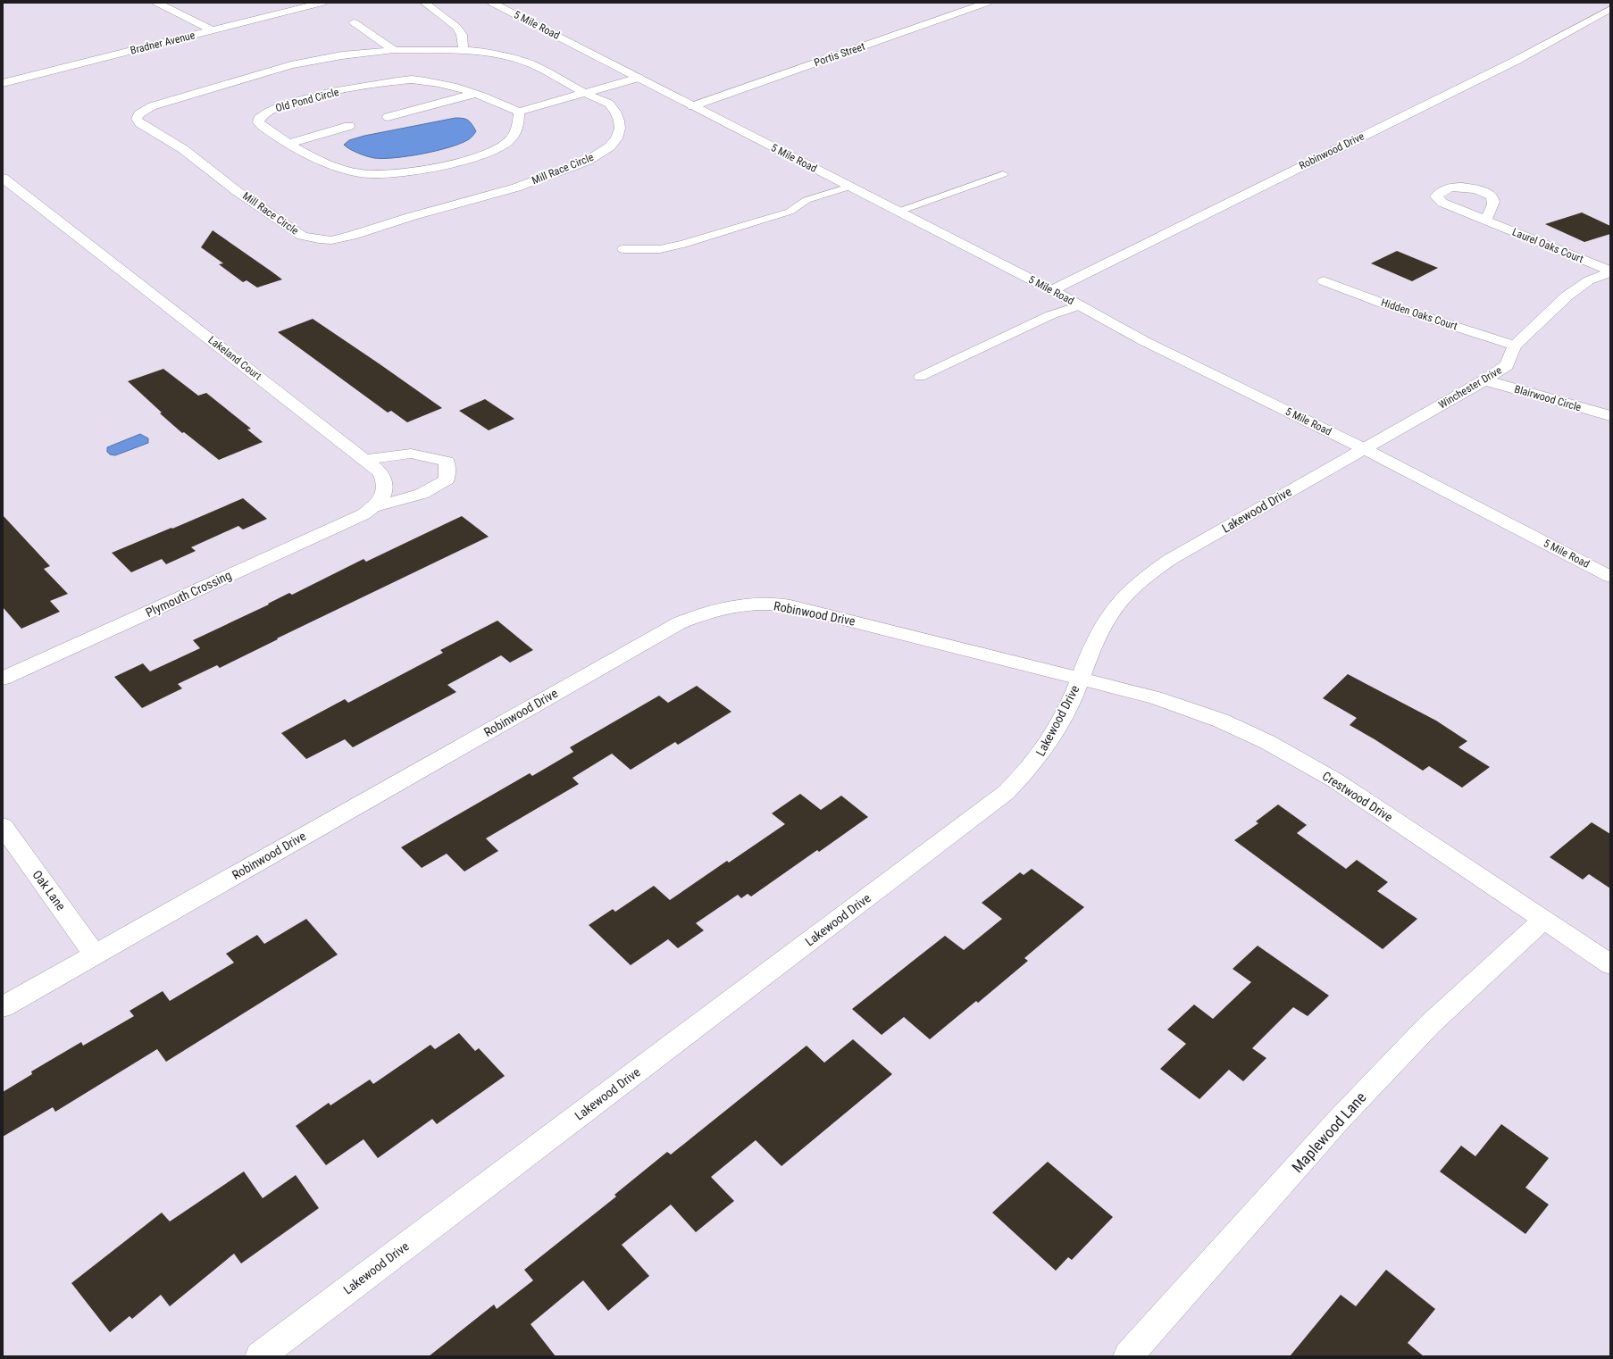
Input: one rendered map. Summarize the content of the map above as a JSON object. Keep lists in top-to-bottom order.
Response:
{
  "streets": {
    "street": [
      "5 Mile Road",
      "Bradner Avenue",
      "Portis Street",
      "Old Pond Circle",
      "Robinwood Drive",
      "Mill Race Circle",
      "Laurel Oaks Court",
      "Hidden Oaks Court",
      "Lakeland Court",
      "Winchester Drive",
      "Blairwood Circle",
      "Lakewood Drive",
      "Plymouth Crossing",
      "Crestwood Drive",
      "Oak Lane",
      "Maplewood Lane"
    ]
  },
  "crossings": [
    ["5 Mile Road", "Portis Street"],
    ["5 Mile Road", "Robinwood Drive"],
    ["5 Mile Road", "Winchester Drive"],
    ["5 Mile Road", "Lakewood Drive"],
    ["Robinwood Drive", "Lakewood Drive"],
    ["Robinwood Drive", "Crestwood Drive"],
    ["Robinwood Drive", "Oak Lane"],
    ["Laurel Oaks Court", "Winchester Drive"],
    ["Hidden Oaks Court", "Winchester Drive"],
    ["Lakeland Court", "Plymouth Crossing"],
    ["Winchester Drive", "Blairwood Circle"],
    ["Winchester Drive", "Lakewood Drive"],
    ["Lakewood Drive", "Crestwood Drive"],
    ["Crestwood Drive", "Maplewood Lane"]
  ]
}
